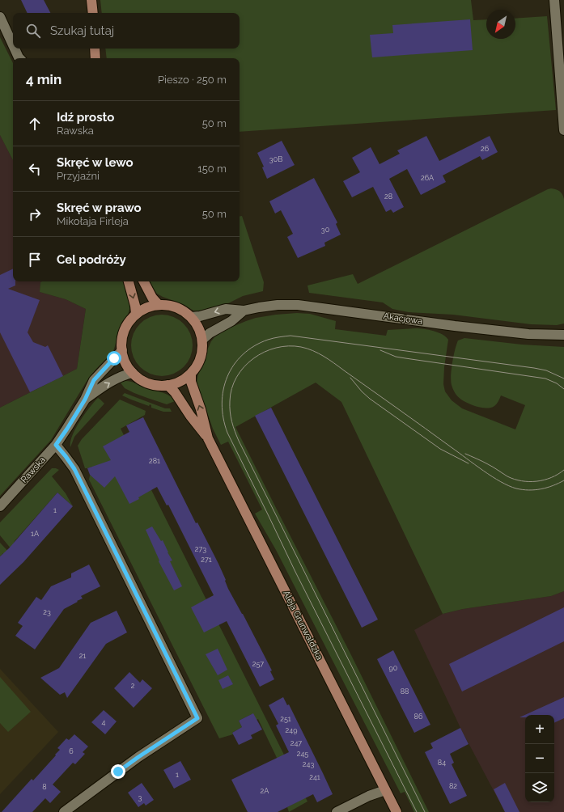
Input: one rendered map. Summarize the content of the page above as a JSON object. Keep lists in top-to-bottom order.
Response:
{
  "streets": {
    "main road": ["Aleja Grunwaldzka"],
    "street": ["Akacjowa", "Rawska"]
  },
  "crossings": [
    ["Akacjowa", "Rawska"],
    ["Akacjowa", "Aleja Grunwaldzka"],
    ["Rawska", "Aleja Grunwaldzka"]
  ],
  "house_numbers": [
    "26",
    "30B",
    "26A",
    "28",
    "30",
    "281",
    "1",
    "1A",
    "273",
    "271",
    "23",
    "21",
    "257",
    "90",
    "2",
    "88",
    "86",
    "251",
    "4",
    "249",
    "247",
    "6",
    "245",
    "84",
    "243",
    "1",
    "241",
    "82",
    "8",
    "2A",
    "3"
  ],
  "north": "bottom left",
  "page": {
    "search": "Szukaj tutaj",
    "heading": ["4 min", "Pieszo · 250 m"],
    "list": [
      ["Idź prosto", "Rawska", "50 m"],
      ["Skręć w lewo", "Przyjaźni", "150 m"],
      ["Skręć w prawo", "Mikołaja Firleja", "50 m"],
      "Cel podróży"
    ],
    "map_buttons": ["+", "−"]
  }
}
